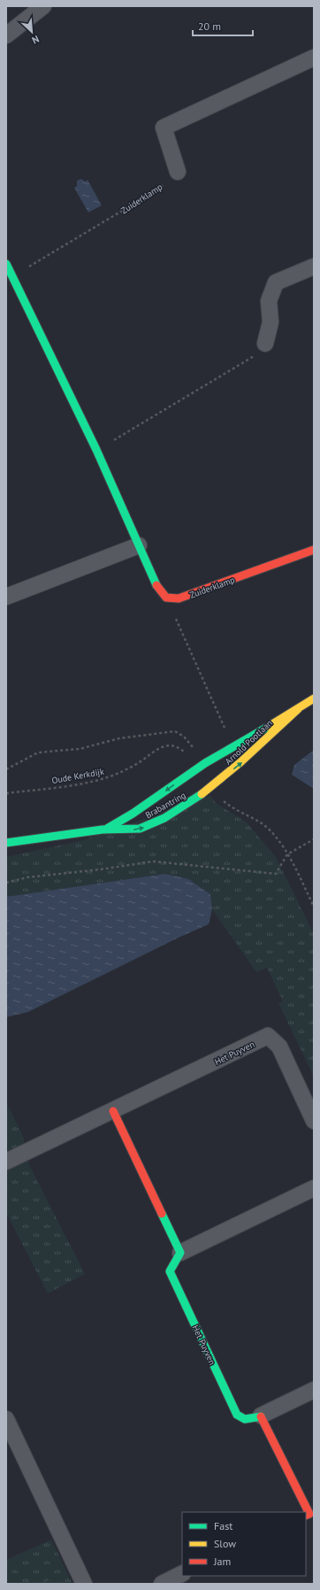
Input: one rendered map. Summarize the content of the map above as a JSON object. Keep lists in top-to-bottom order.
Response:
{
  "streets": {
    "street": [
      "Zuiderklamp",
      "Arnold Pootlaan",
      "Brabantring",
      "Het Puyven"
    ],
    "path": ["Oude Kerkdijk"]
  },
  "crossings": [
    ["Arnold Pootlaan", "Oude Kerkdijk"],
    ["Arnold Pootlaan", "Brabantring"],
    ["Oude Kerkdijk", "Brabantring"]
  ],
  "legend": ["Fast", "Slow", "Jam"],
  "scale_bar": "20 m",
  "north": "bottom right"
}
